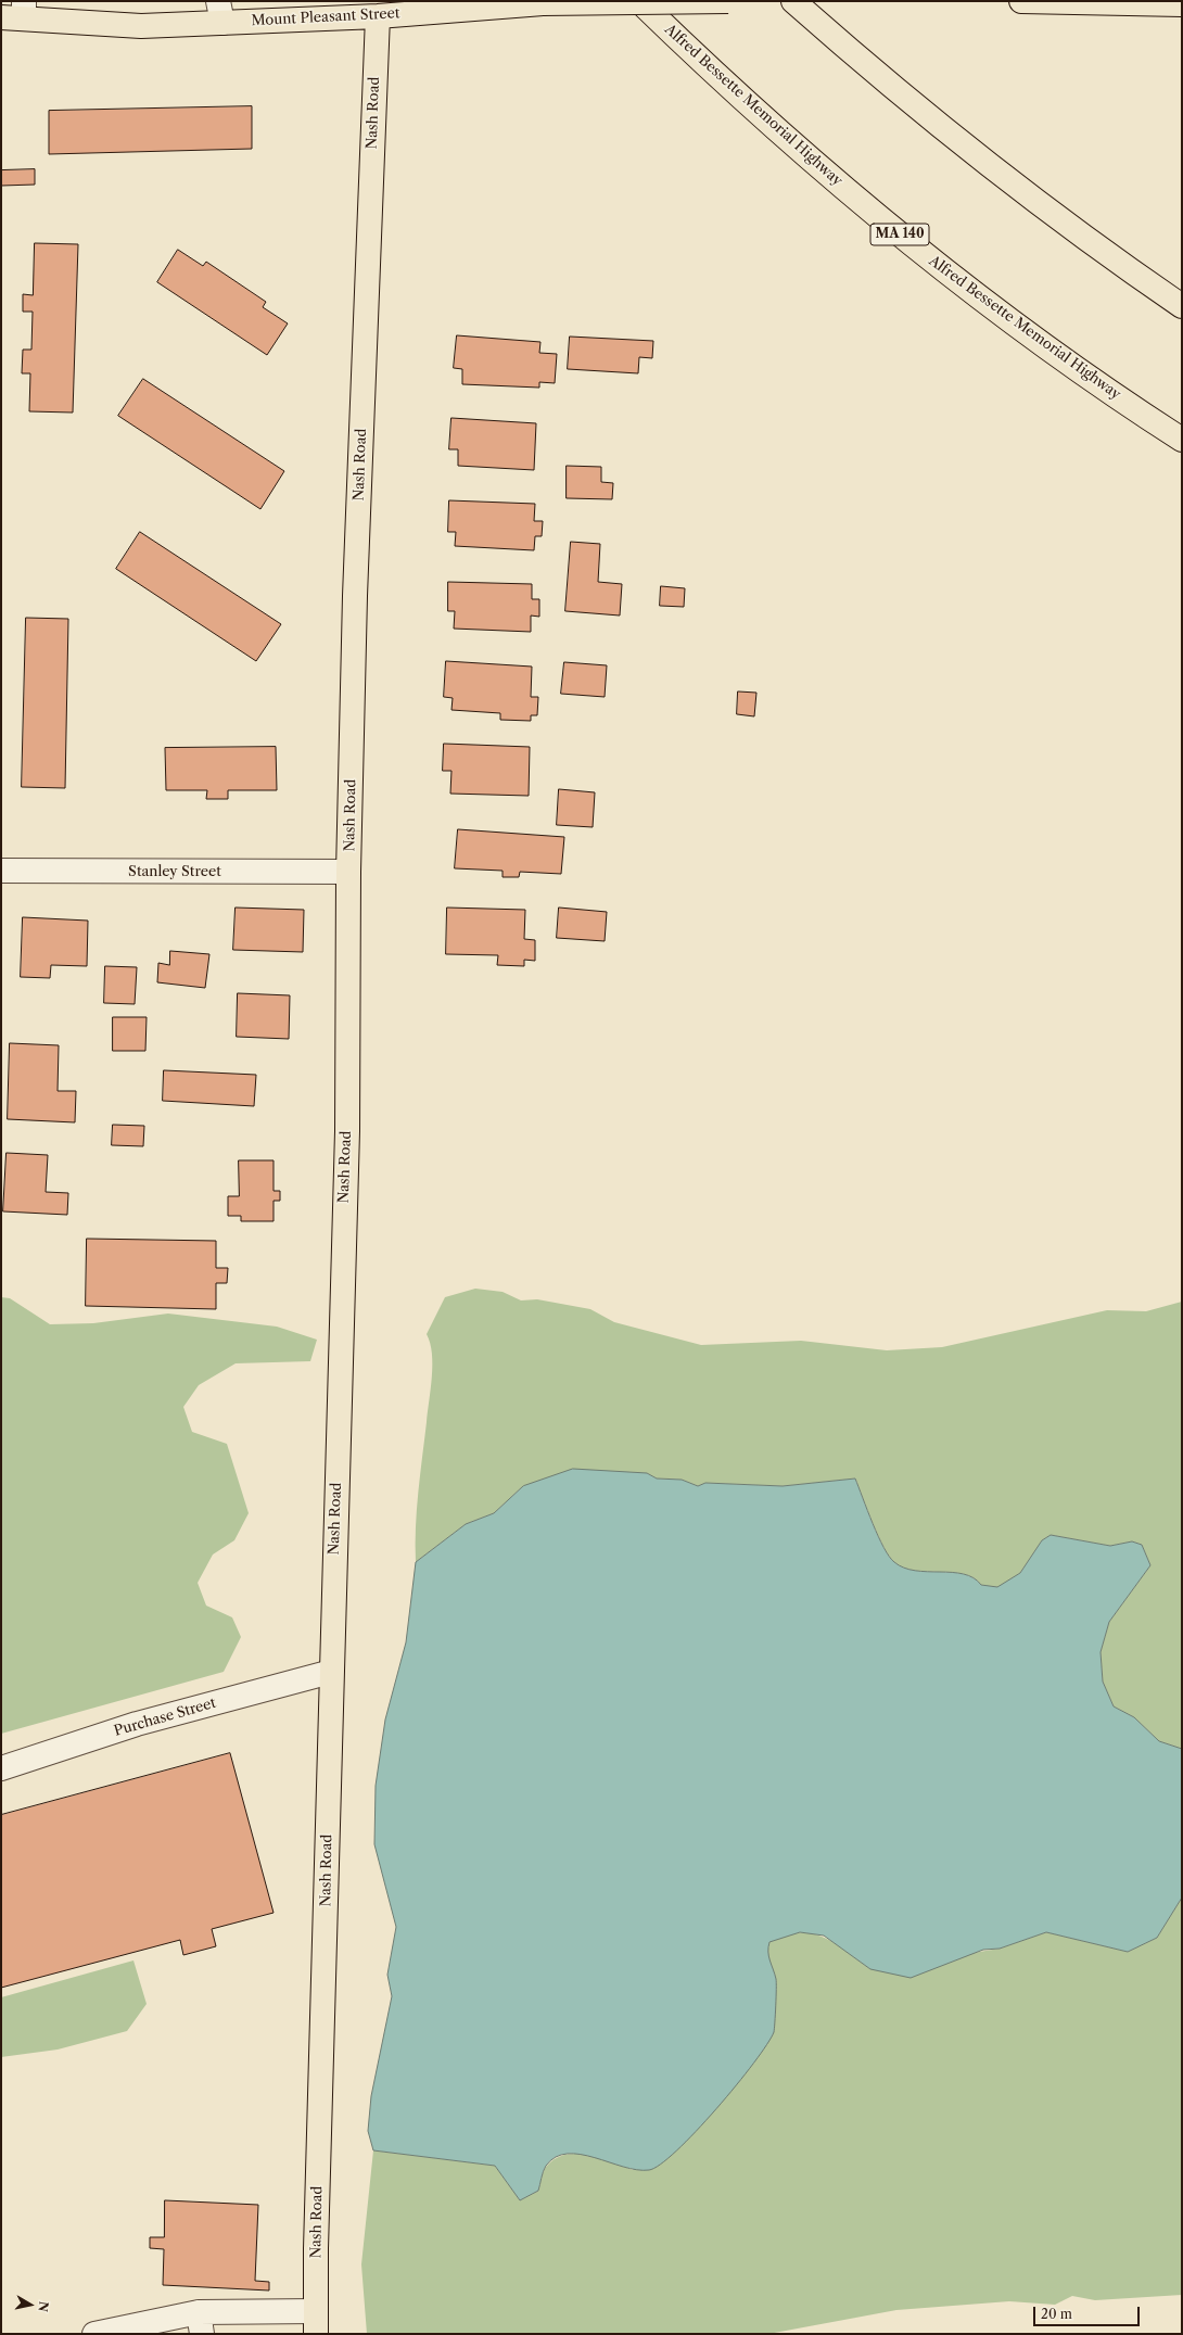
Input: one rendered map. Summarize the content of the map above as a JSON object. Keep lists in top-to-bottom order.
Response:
{
  "streets": {
    "main road": [
      "Mount Pleasant Street",
      "Alfred Bessette Memorial Highway",
      "Nash Road",
      "MA 140"
    ],
    "street": ["Stanley Street", "Purchase Street"]
  },
  "crossings": [
    ["Mount Pleasant Street", "Nash Road"],
    ["Nash Road", "Stanley Street"],
    ["Nash Road", "Purchase Street"]
  ],
  "scale_bar": "20 m",
  "north": "right"
}
